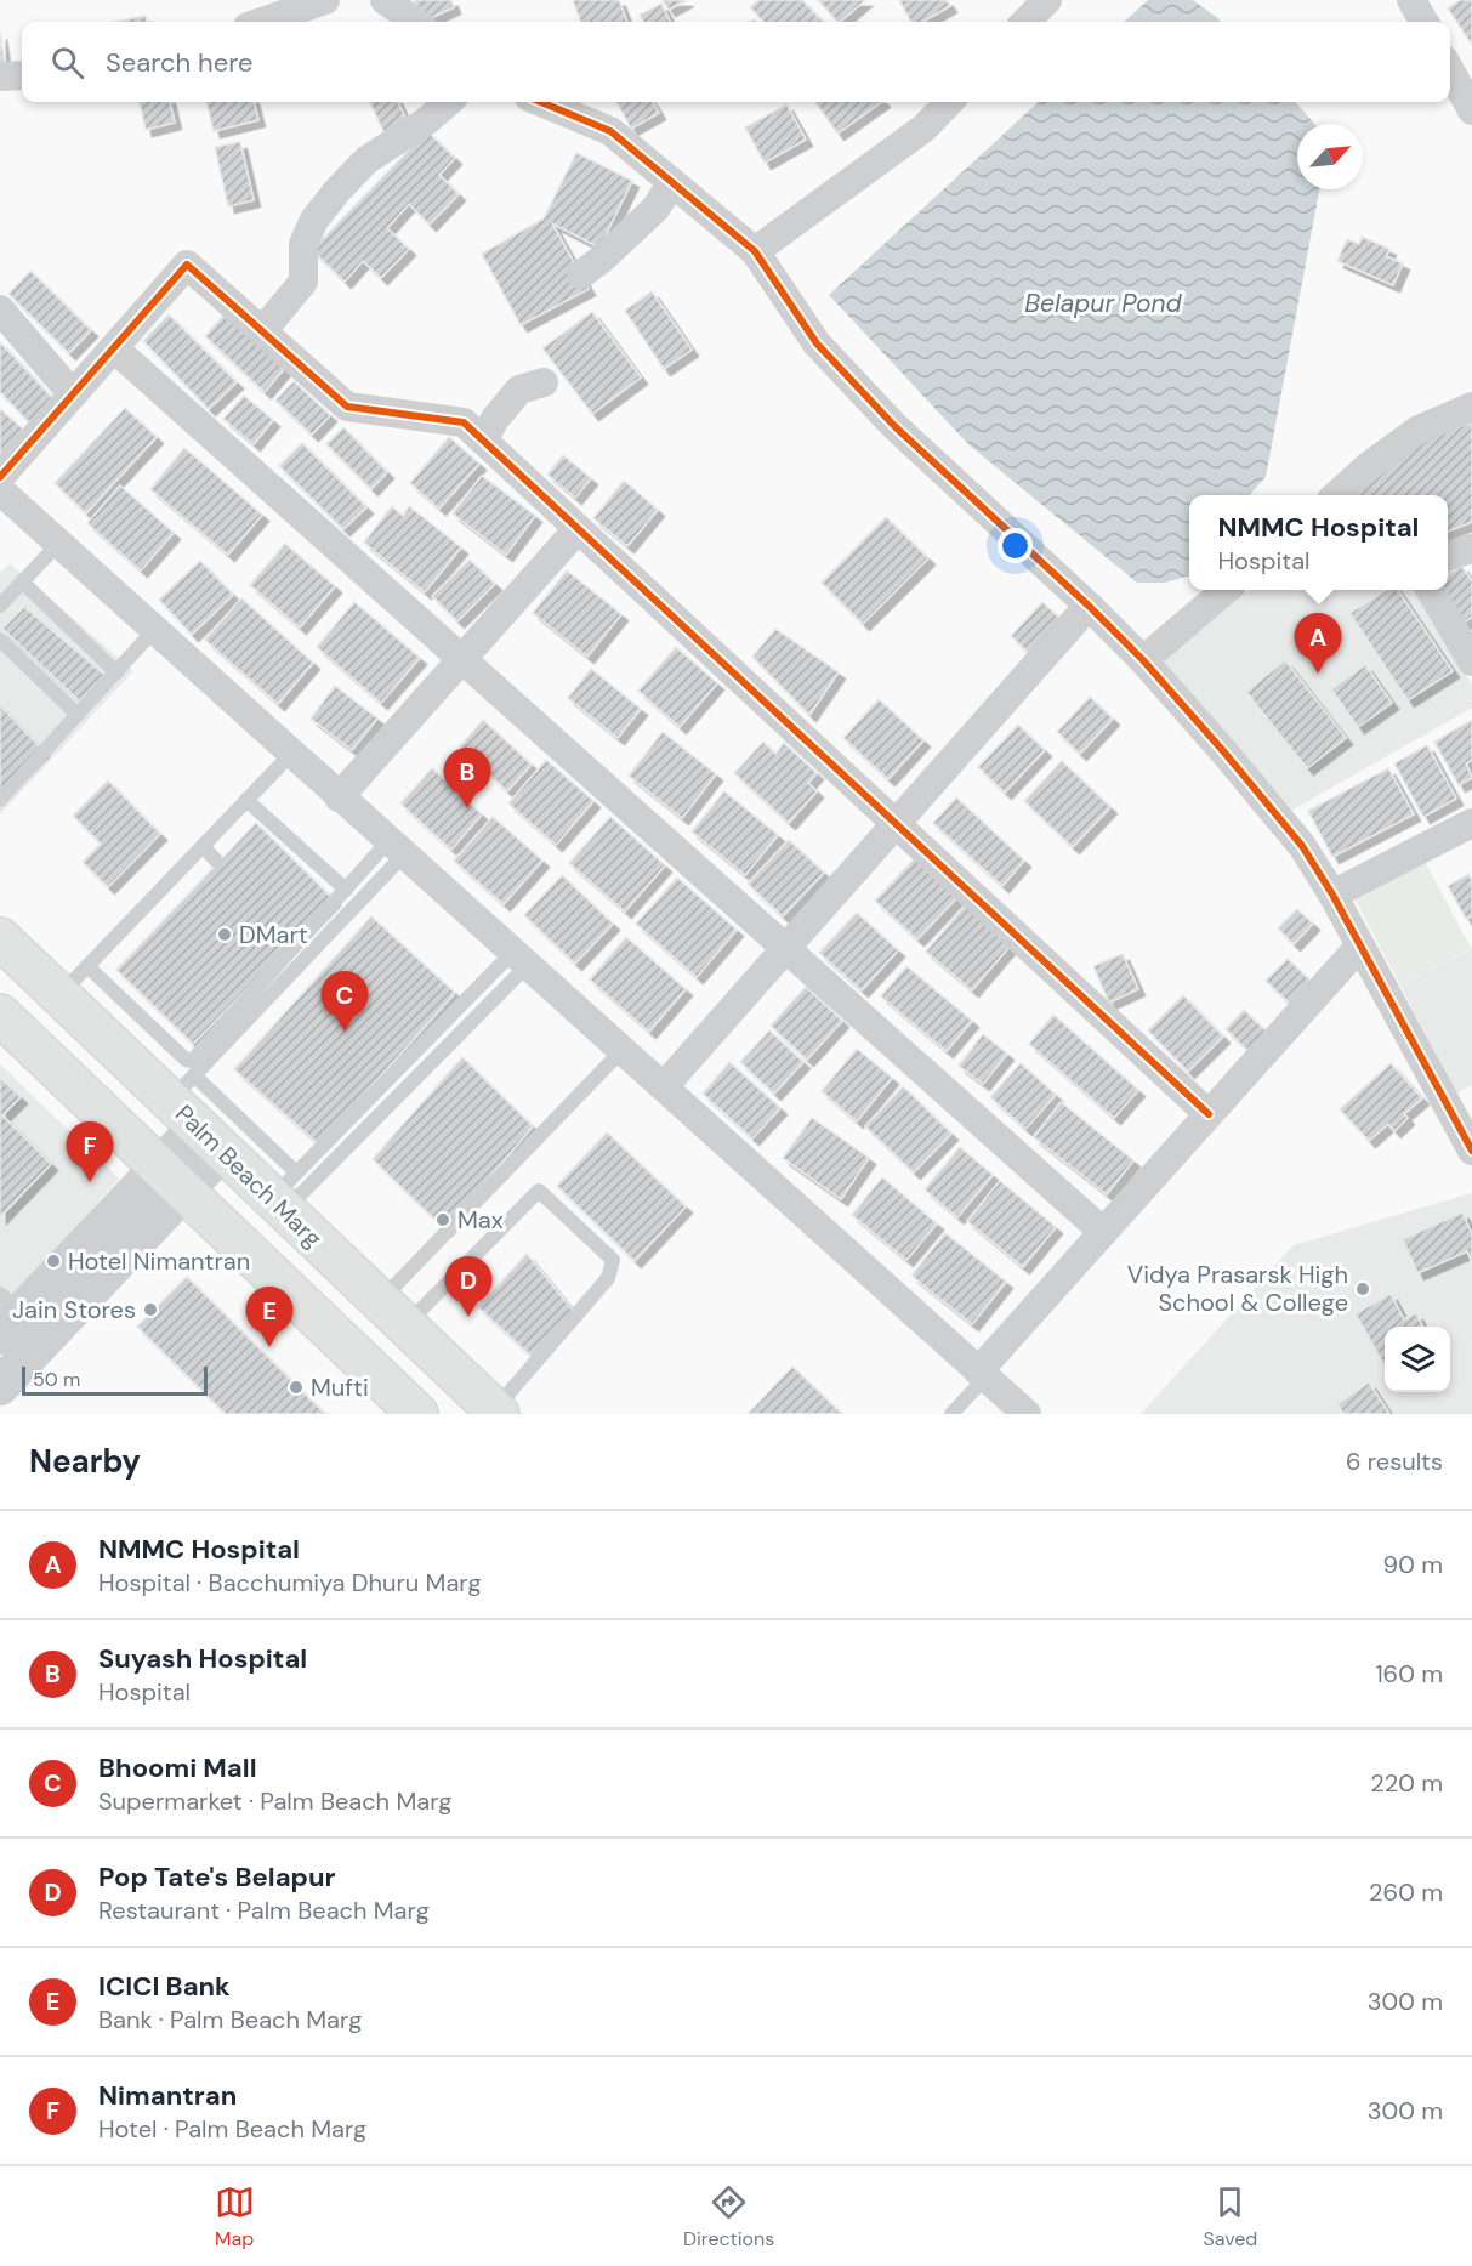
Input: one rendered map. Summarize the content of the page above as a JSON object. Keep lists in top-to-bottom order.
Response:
{
  "streets": {
    "main road": ["Palm Beach Marg"]
  },
  "water": ["Belapur Pond"],
  "places": [
    "DMart",
    "Max",
    "Hotel Nimantran",
    "Vidya Prasarsk High School & College",
    "Jain Stores",
    "Mufti"
  ],
  "scale_bar": "50 m",
  "north": "top right",
  "page": {
    "search": "Search here",
    "popup": ["NMMC Hospital", "Hospital"],
    "pins": [
      "A",
      "B",
      "C",
      "F",
      "D",
      "E"
    ],
    "scale": "50 m",
    "heading": ["Nearby", "6 results"],
    "list": [
      {
        "mark": "A",
        "name": "NMMC Hospital",
        "note": "Hospital · Bacchumiya Dhuru Marg",
        "value": "90 m"
      },
      {
        "mark": "B",
        "name": "Suyash Hospital",
        "note": "Hospital",
        "value": "160 m"
      },
      {
        "mark": "C",
        "name": "Bhoomi Mall",
        "note": "Supermarket · Palm Beach Marg",
        "value": "220 m"
      },
      {
        "mark": "D",
        "name": "Pop Tate's Belapur",
        "note": "Restaurant · Palm Beach Marg",
        "value": "260 m"
      },
      {
        "mark": "E",
        "name": "ICICI Bank",
        "note": "Bank · Palm Beach Marg",
        "value": "300 m"
      },
      {
        "mark": "F",
        "name": "Nimantran",
        "note": "Hotel · Palm Beach Marg",
        "value": "300 m"
      }
    ],
    "nav": ["Map", "Directions", "Saved"]
  }
}
